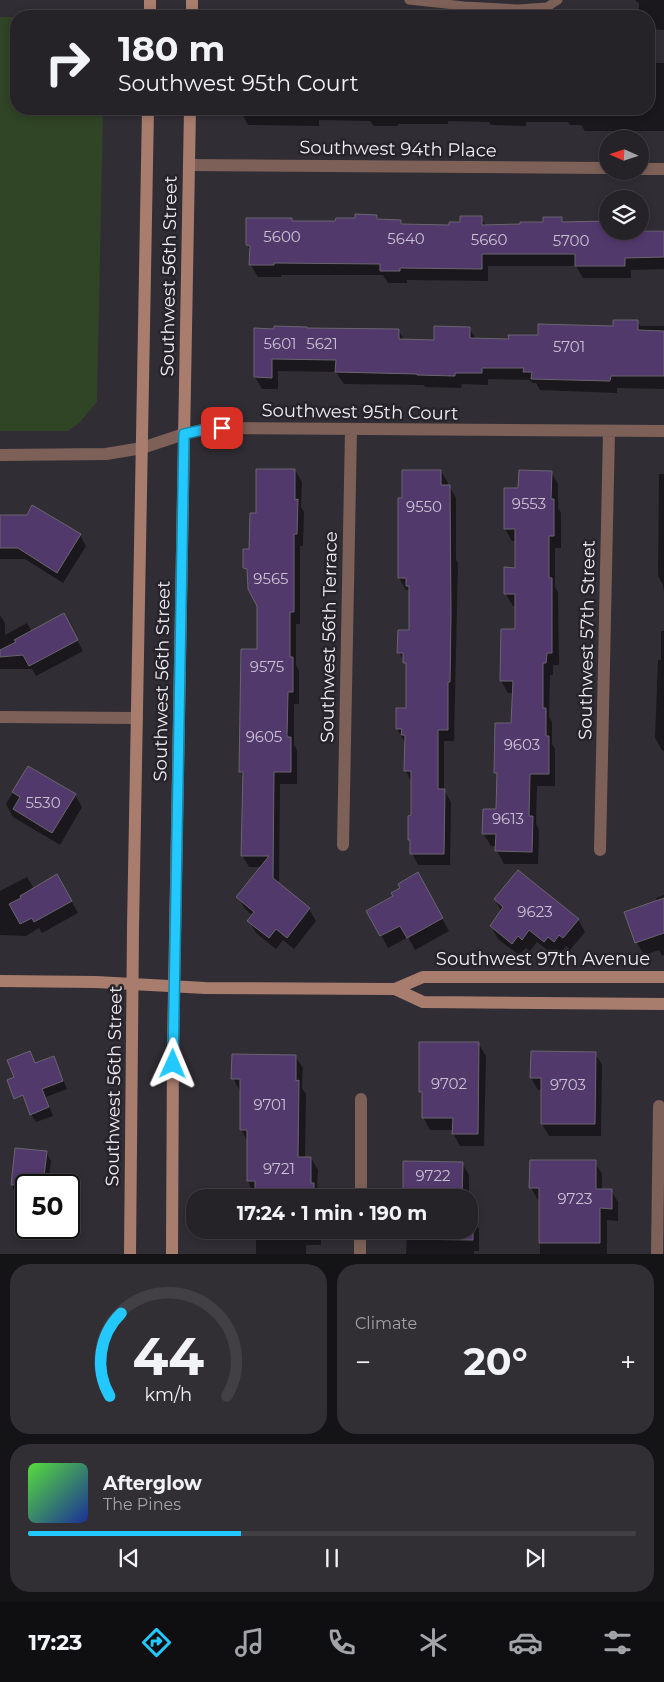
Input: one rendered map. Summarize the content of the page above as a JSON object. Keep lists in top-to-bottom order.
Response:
{
  "streets": {
    "main road": ["Southwest 56th Street", "Southwest 97th Avenue"],
    "street": [
      "Southwest 94th Place",
      "Southwest 95th Court",
      "Southwest 56th Terrace",
      "Southwest 57th Street"
    ]
  },
  "crossings": [
    ["Southwest 94th Place", "Southwest 56th Street"],
    ["Southwest 56th Street", "Southwest 95th Court"],
    ["Southwest 56th Street", "Southwest 97th Avenue"],
    ["Southwest 95th Court", "Southwest 56th Terrace"],
    ["Southwest 95th Court", "Southwest 57th Street"]
  ],
  "house_numbers": [
    "5600",
    "5640",
    "5660",
    "5700",
    "5601",
    "5621",
    "5701",
    "9553",
    "9550",
    "9565",
    "9575",
    "9605",
    "9603",
    "5530",
    "9613",
    "9623",
    "9702",
    "9703",
    "9701",
    "9721",
    "9722",
    "9723"
  ],
  "north": "left",
  "page": {
    "turn": ["180 m", "Southwest 95th Court"],
    "limit": "50",
    "trip": "17:24 · 1 min · 190 m",
    "tile": "Climate",
    "heat": ["−", "20°", "+"],
    "song": ["Afterglow", "The Pines"],
    "tabs": "17:23",
    "gauge": ["44", "km/h"]
  }
}
